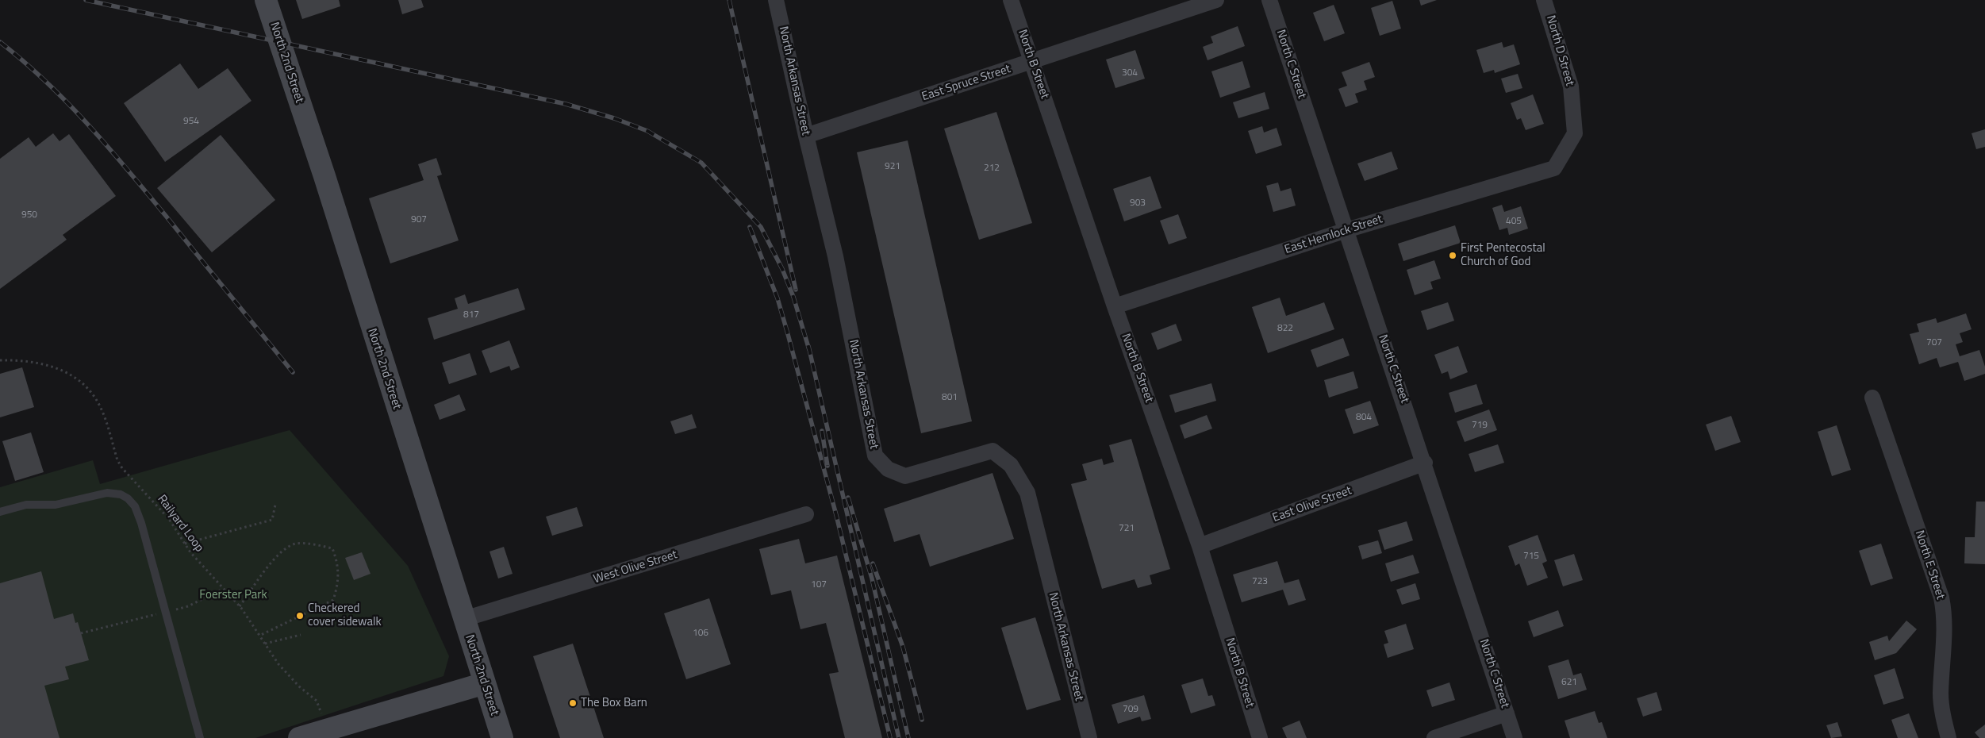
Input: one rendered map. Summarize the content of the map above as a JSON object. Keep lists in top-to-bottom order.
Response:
{
  "streets": {
    "main road": ["North 2nd Street"],
    "street": [
      "North D Street",
      "North B Street",
      "North C Street",
      "North Arkansas Street",
      "East Spruce Street",
      "East Hemlock Street",
      "East Olive Street",
      "North E Street",
      "West Olive Street"
    ],
    "path": ["Railyard Loop"]
  },
  "crossings": [
    ["North D Street", "East Hemlock Street"],
    ["North 2nd Street", "West Olive Street"],
    ["North B Street", "East Spruce Street"],
    ["North B Street", "East Hemlock Street"],
    ["North B Street", "East Olive Street"],
    ["North C Street", "East Hemlock Street"],
    ["North C Street", "East Olive Street"],
    ["North Arkansas Street", "East Spruce Street"]
  ],
  "parks": ["Foerster Park"],
  "places": ["First Pentecostal Church of God", "Checkered cover sidewalk", "The Box Barn"],
  "house_numbers": [
    "304",
    "954",
    "921",
    "212",
    "903",
    "950",
    "907",
    "405",
    "817",
    "822",
    "707",
    "801",
    "804",
    "719",
    "721",
    "715",
    "723",
    "107",
    "106",
    "621",
    "709"
  ]
}
